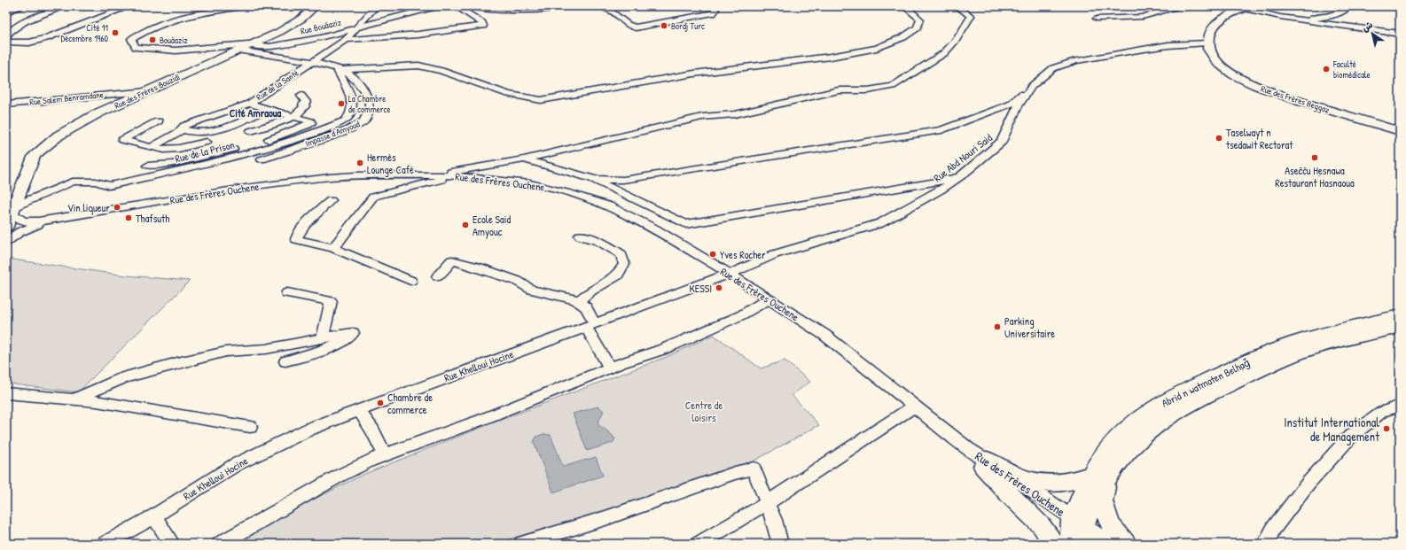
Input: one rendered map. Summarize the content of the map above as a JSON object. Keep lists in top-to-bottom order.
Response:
{
  "streets": {
    "main road": ["Rue des Frères Bouzidi", "Rue des Frères Beggaz", "Abrid n watmaten Belḥaǧ"],
    "street": [
      "Rue Bouâaziz",
      "Rue de la Santé",
      "Rue Salem Benramdane",
      "Impasse d'Amyoud",
      "Rue de la Prison",
      "Rue Abd Nouri Said",
      "Rue des Frères Ouchene",
      "Rue Khelloui Hocine"
    ]
  },
  "crossings": [
    ["Rue Bouâaziz", "Rue de la Santé"],
    ["Rue Bouâaziz", "Rue des Frères Bouzidi"],
    ["Rue des Frères Bouzidi", "Rue Salem Benramdane"],
    ["Rue des Frères Bouzidi", "Rue de la Prison"],
    ["Rue des Frères Bouzidi", "Rue des Frères Ouchene"],
    ["Rue des Frères Beggaz", "Rue Abd Nouri Said"],
    ["Impasse d'Amyoud", "Rue de la Prison"],
    ["Rue de la Prison", "Rue des Frères Ouchene"],
    ["Rue Abd Nouri Said", "Rue des Frères Ouchene"],
    ["Rue Abd Nouri Said", "Rue Khelloui Hocine"],
    ["Rue des Frères Ouchene", "Rue Khelloui Hocine"]
  ],
  "districts": ["Cité Amraoua"],
  "parks": ["Centre de loisirs"],
  "places": [
    "Bordj Turc",
    "Cité 11 Décembre 1960",
    "Bouâaziz",
    "Faculté biomédicale",
    "La Chambre de commerce",
    "Taselwayt n tsedawit Rectorat",
    "Asečču Ḥesnawa Restaurant Hasnaoua",
    "Hermès Lounge Café",
    "Vin liqueur",
    "Thafsuth",
    "Ecole Said Amyouc",
    "Yves Rocher",
    "KESSI",
    "Parking Universitaire",
    "Chambre de commerce",
    "Institut International de Management"
  ],
  "north": "top left"
}
